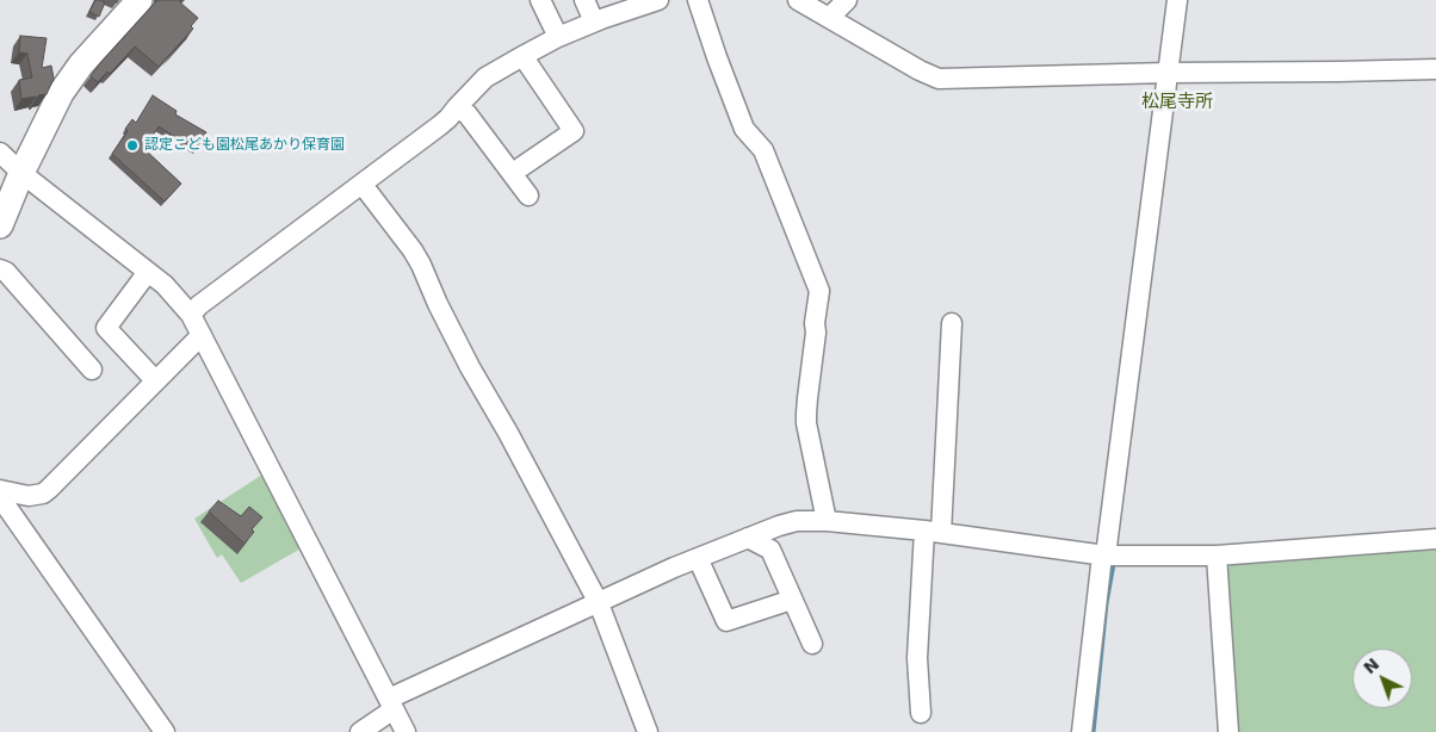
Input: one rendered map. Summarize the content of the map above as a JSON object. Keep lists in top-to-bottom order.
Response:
{
  "districts": ["松尾寺所"],
  "places": ["認定こども園松尾あかり保育園"],
  "north": "top left"
}
